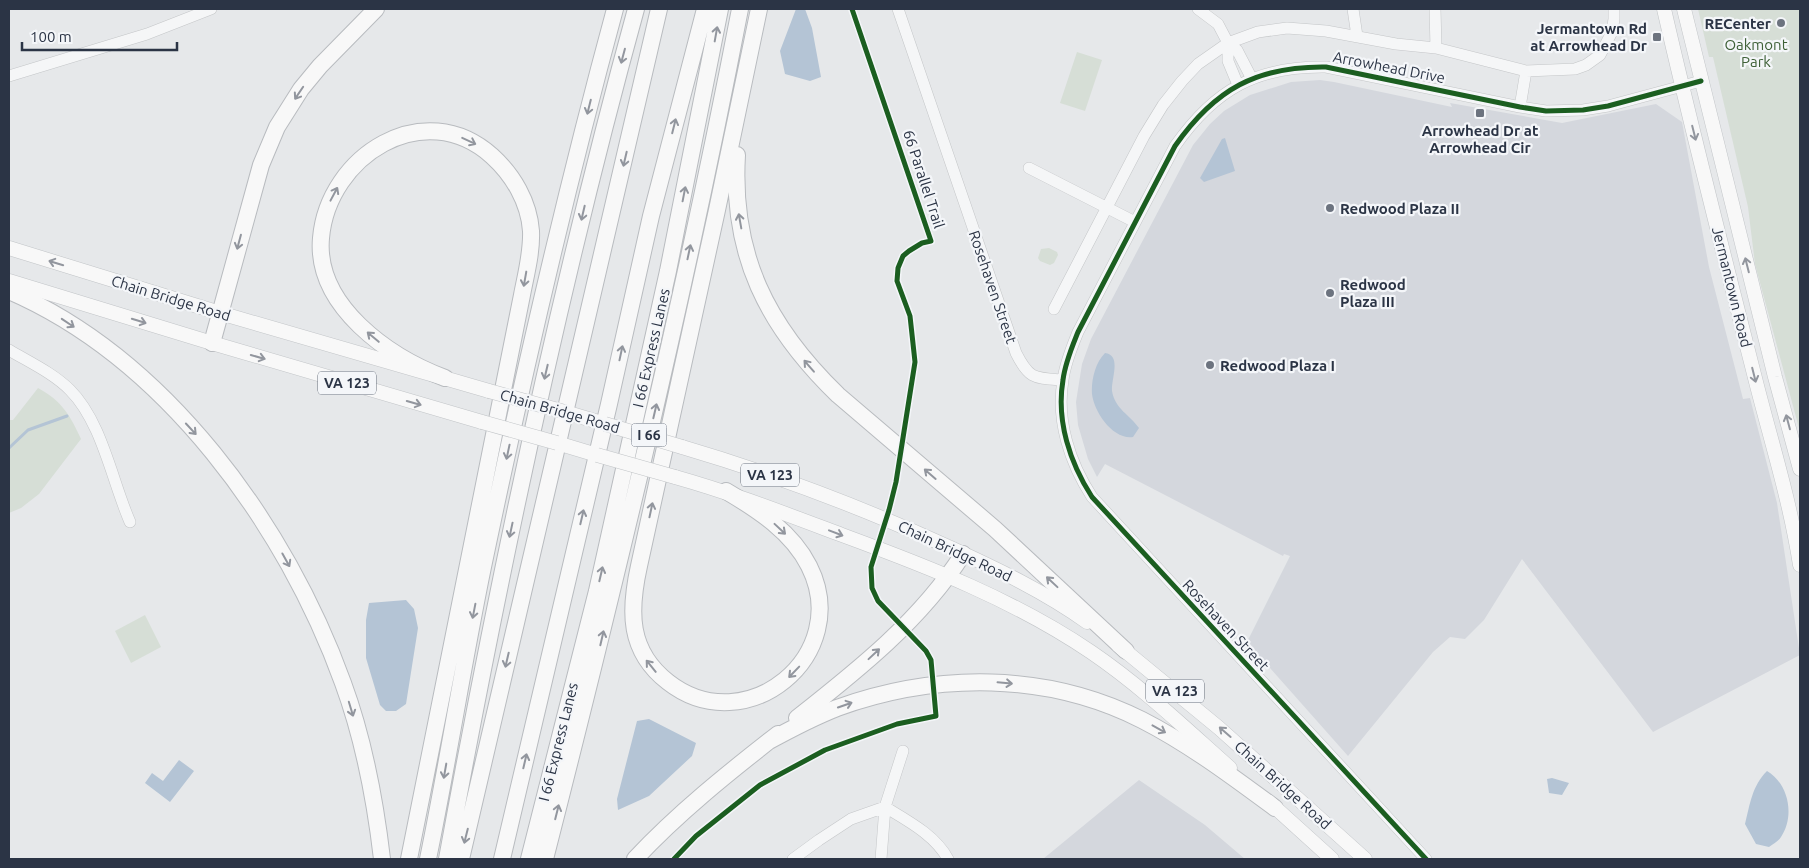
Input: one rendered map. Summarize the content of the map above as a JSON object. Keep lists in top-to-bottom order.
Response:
{
  "streets": {
    "highway": ["I 66 Express Lanes", "I 66"],
    "main road": ["Jermantown Road", "Chain Bridge Road", "VA 123"],
    "street": ["Arrowhead Drive", "Rosehaven Street"],
    "cycle path": ["66 Parallel Trail"]
  },
  "crossings": [
    ["Arrowhead Drive", "Rosehaven Street"],
    ["Arrowhead Drive", "Jermantown Road"]
  ],
  "parks": ["Oakmont Park"],
  "places": {
    "other": [
      "RECenter",
      "Redwood Plaza II",
      "Redwood Plaza III",
      "Redwood Plaza I"
    ],
    "transit": ["Jermantown Rd at Arrowhead Dr", "Arrowhead Dr at Arrowhead Cir"]
  },
  "scale_bar": "100 m"
}
